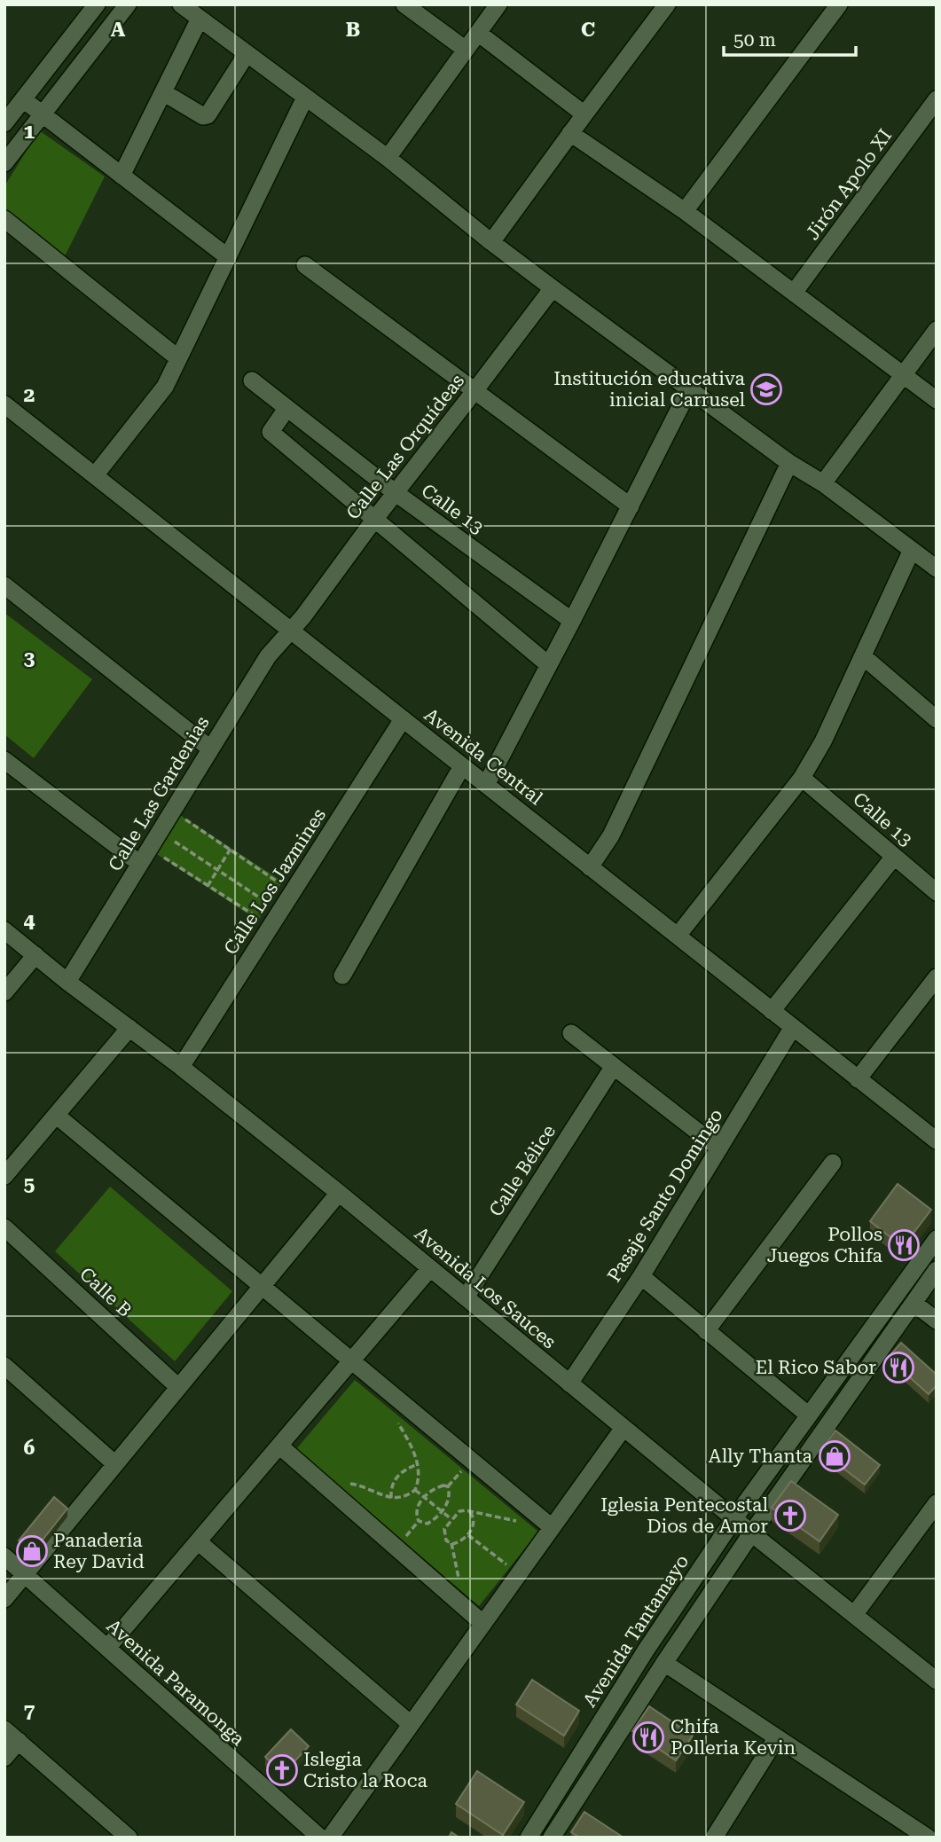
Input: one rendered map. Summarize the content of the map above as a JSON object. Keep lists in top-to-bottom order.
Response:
{
  "streets": {
    "street": [
      "Jirón Apolo XI",
      "Calle Las Orquídeas",
      "Calle 13",
      "Avenida Central",
      "Calle Las Gardenias",
      "Calle Los Jazmines",
      "Calle Bélice",
      "Pasaje Santo Domingo",
      "Avenida Los Sauces",
      "Calle B",
      "Avenida Tantamayo",
      "Avenida Paramonga"
    ]
  },
  "crossings": [
    ["Calle Las Orquídeas", "Calle 13"],
    ["Calle Las Orquídeas", "Avenida Central"],
    ["Calle Las Orquídeas", "Calle Las Gardenias"],
    ["Avenida Central", "Calle Las Gardenias"],
    ["Avenida Central", "Calle Los Jazmines"],
    ["Avenida Central", "Pasaje Santo Domingo"],
    ["Calle Las Gardenias", "Avenida Los Sauces"],
    ["Calle Los Jazmines", "Avenida Los Sauces"],
    ["Calle Bélice", "Avenida Los Sauces"],
    ["Pasaje Santo Domingo", "Avenida Los Sauces"],
    ["Avenida Los Sauces", "Avenida Tantamayo"]
  ],
  "places": {
    "school or university": ["Institución educativa inicial Carrusel"],
    "restaurant": ["Pollos Juegos Chifa", "El Rico Sabor", "Chifa Polleria Kevin"],
    "shop": ["Ally Thanta", "Panadería Rey David"],
    "church": ["Iglesia Pentecostal Dios de Amor", "Islegia Cristo la Roca"]
  },
  "scale_bar": "50 m",
  "grid": {
    "columns": ["A", "B", "C"],
    "rows": [
      "1",
      "2",
      "3",
      "4",
      "5",
      "6",
      "7"
    ]
  }
}
